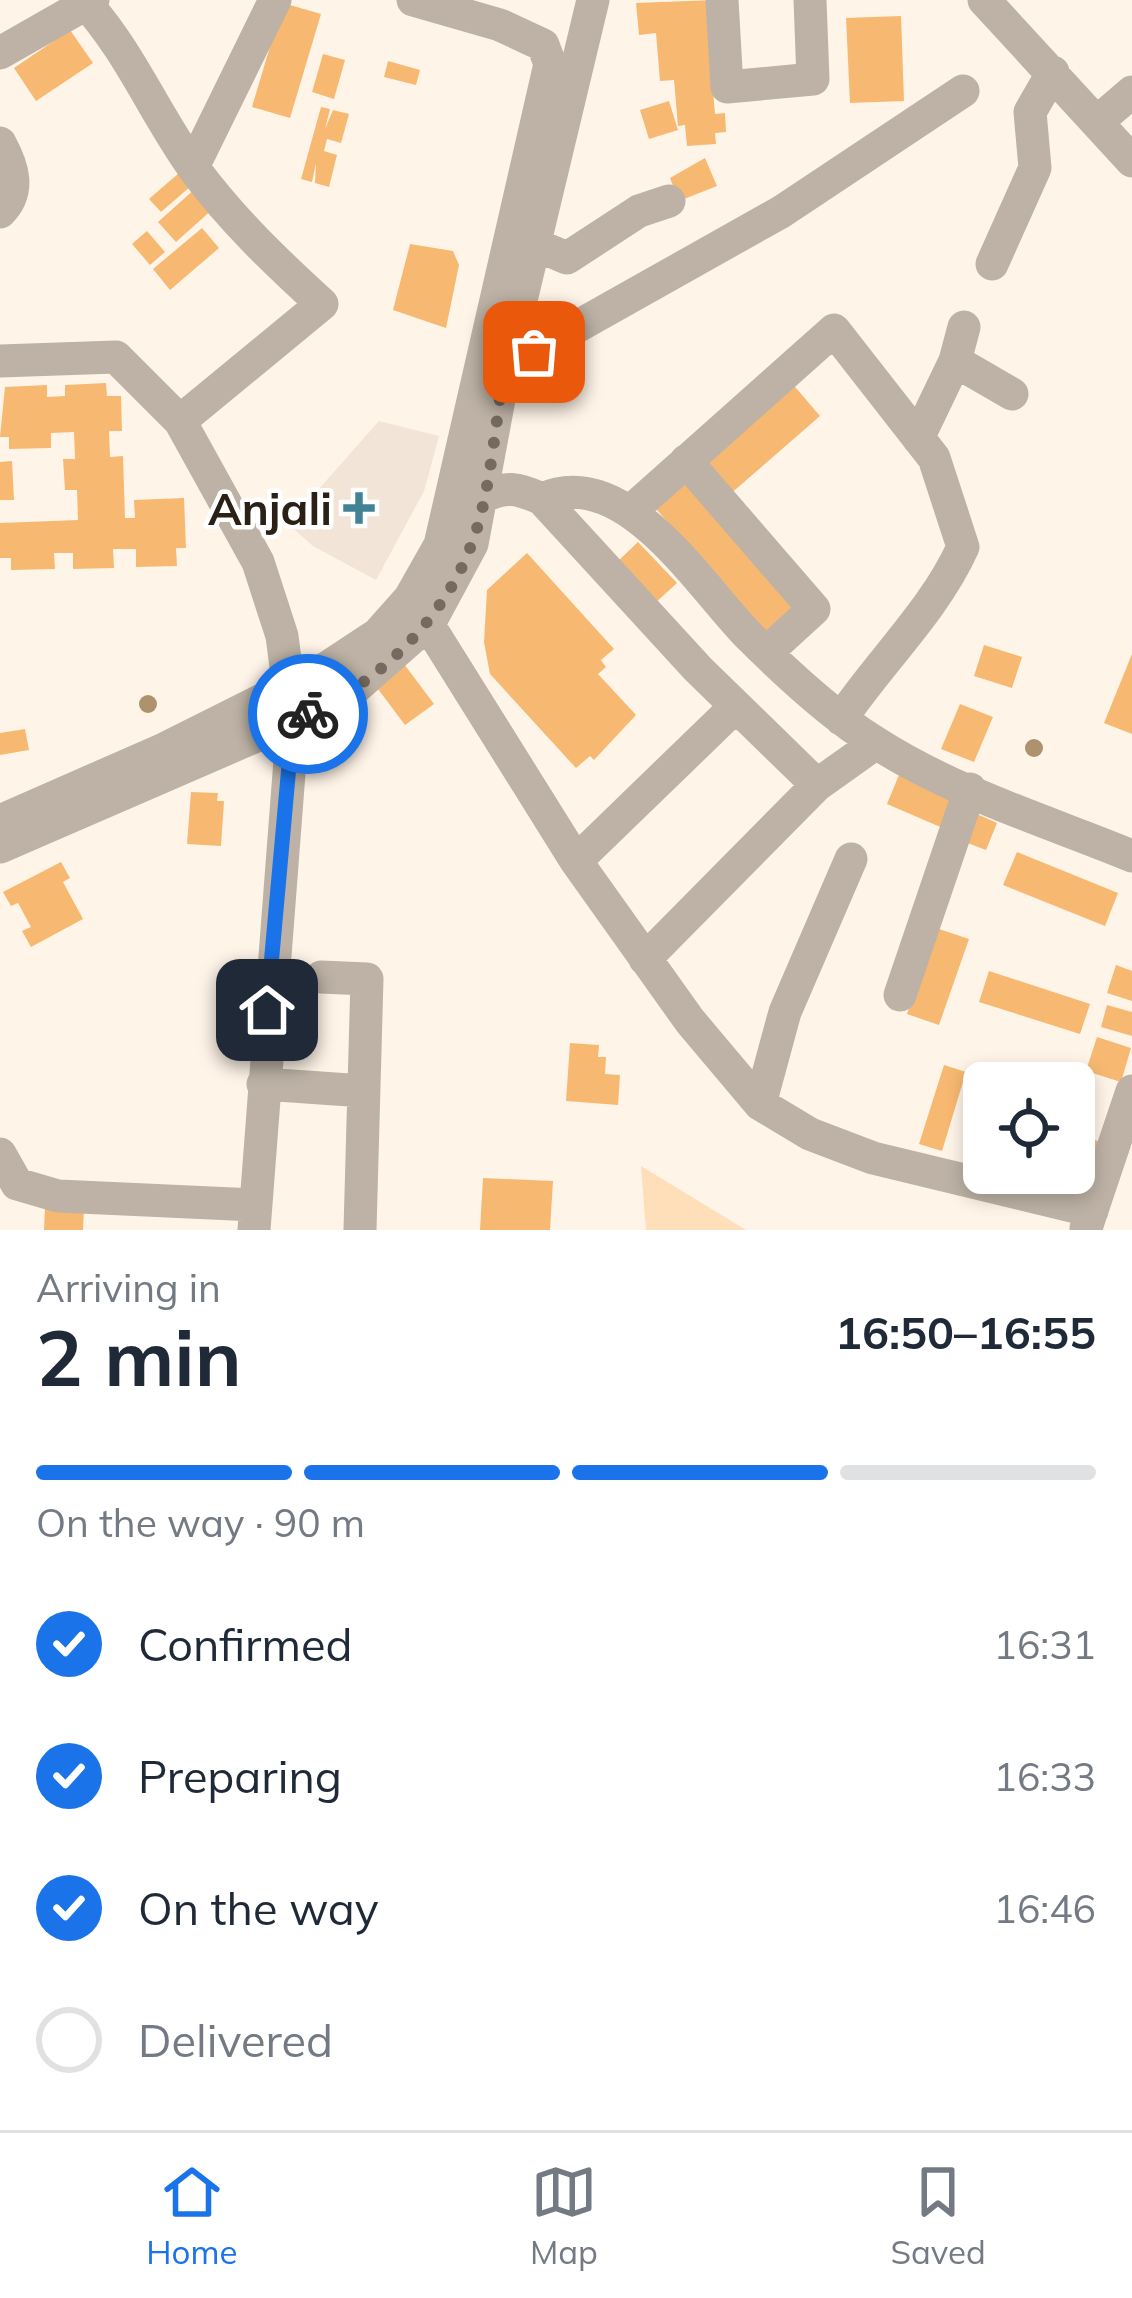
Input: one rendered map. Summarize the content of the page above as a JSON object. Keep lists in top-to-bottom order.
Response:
{
  "places": {
    "health": ["Anjali"]
  },
  "page": {
    "heading": ["2 min", "Arriving in", "16:50–16:55"],
    "bar": "On the way · 90 m",
    "list": [
      ["Confirmed", "16:31"],
      ["Preparing", "16:33"],
      ["On the way", "16:46"],
      "Delivered"
    ],
    "tabs": ["Home", "Map", "Saved"]
  }
}
